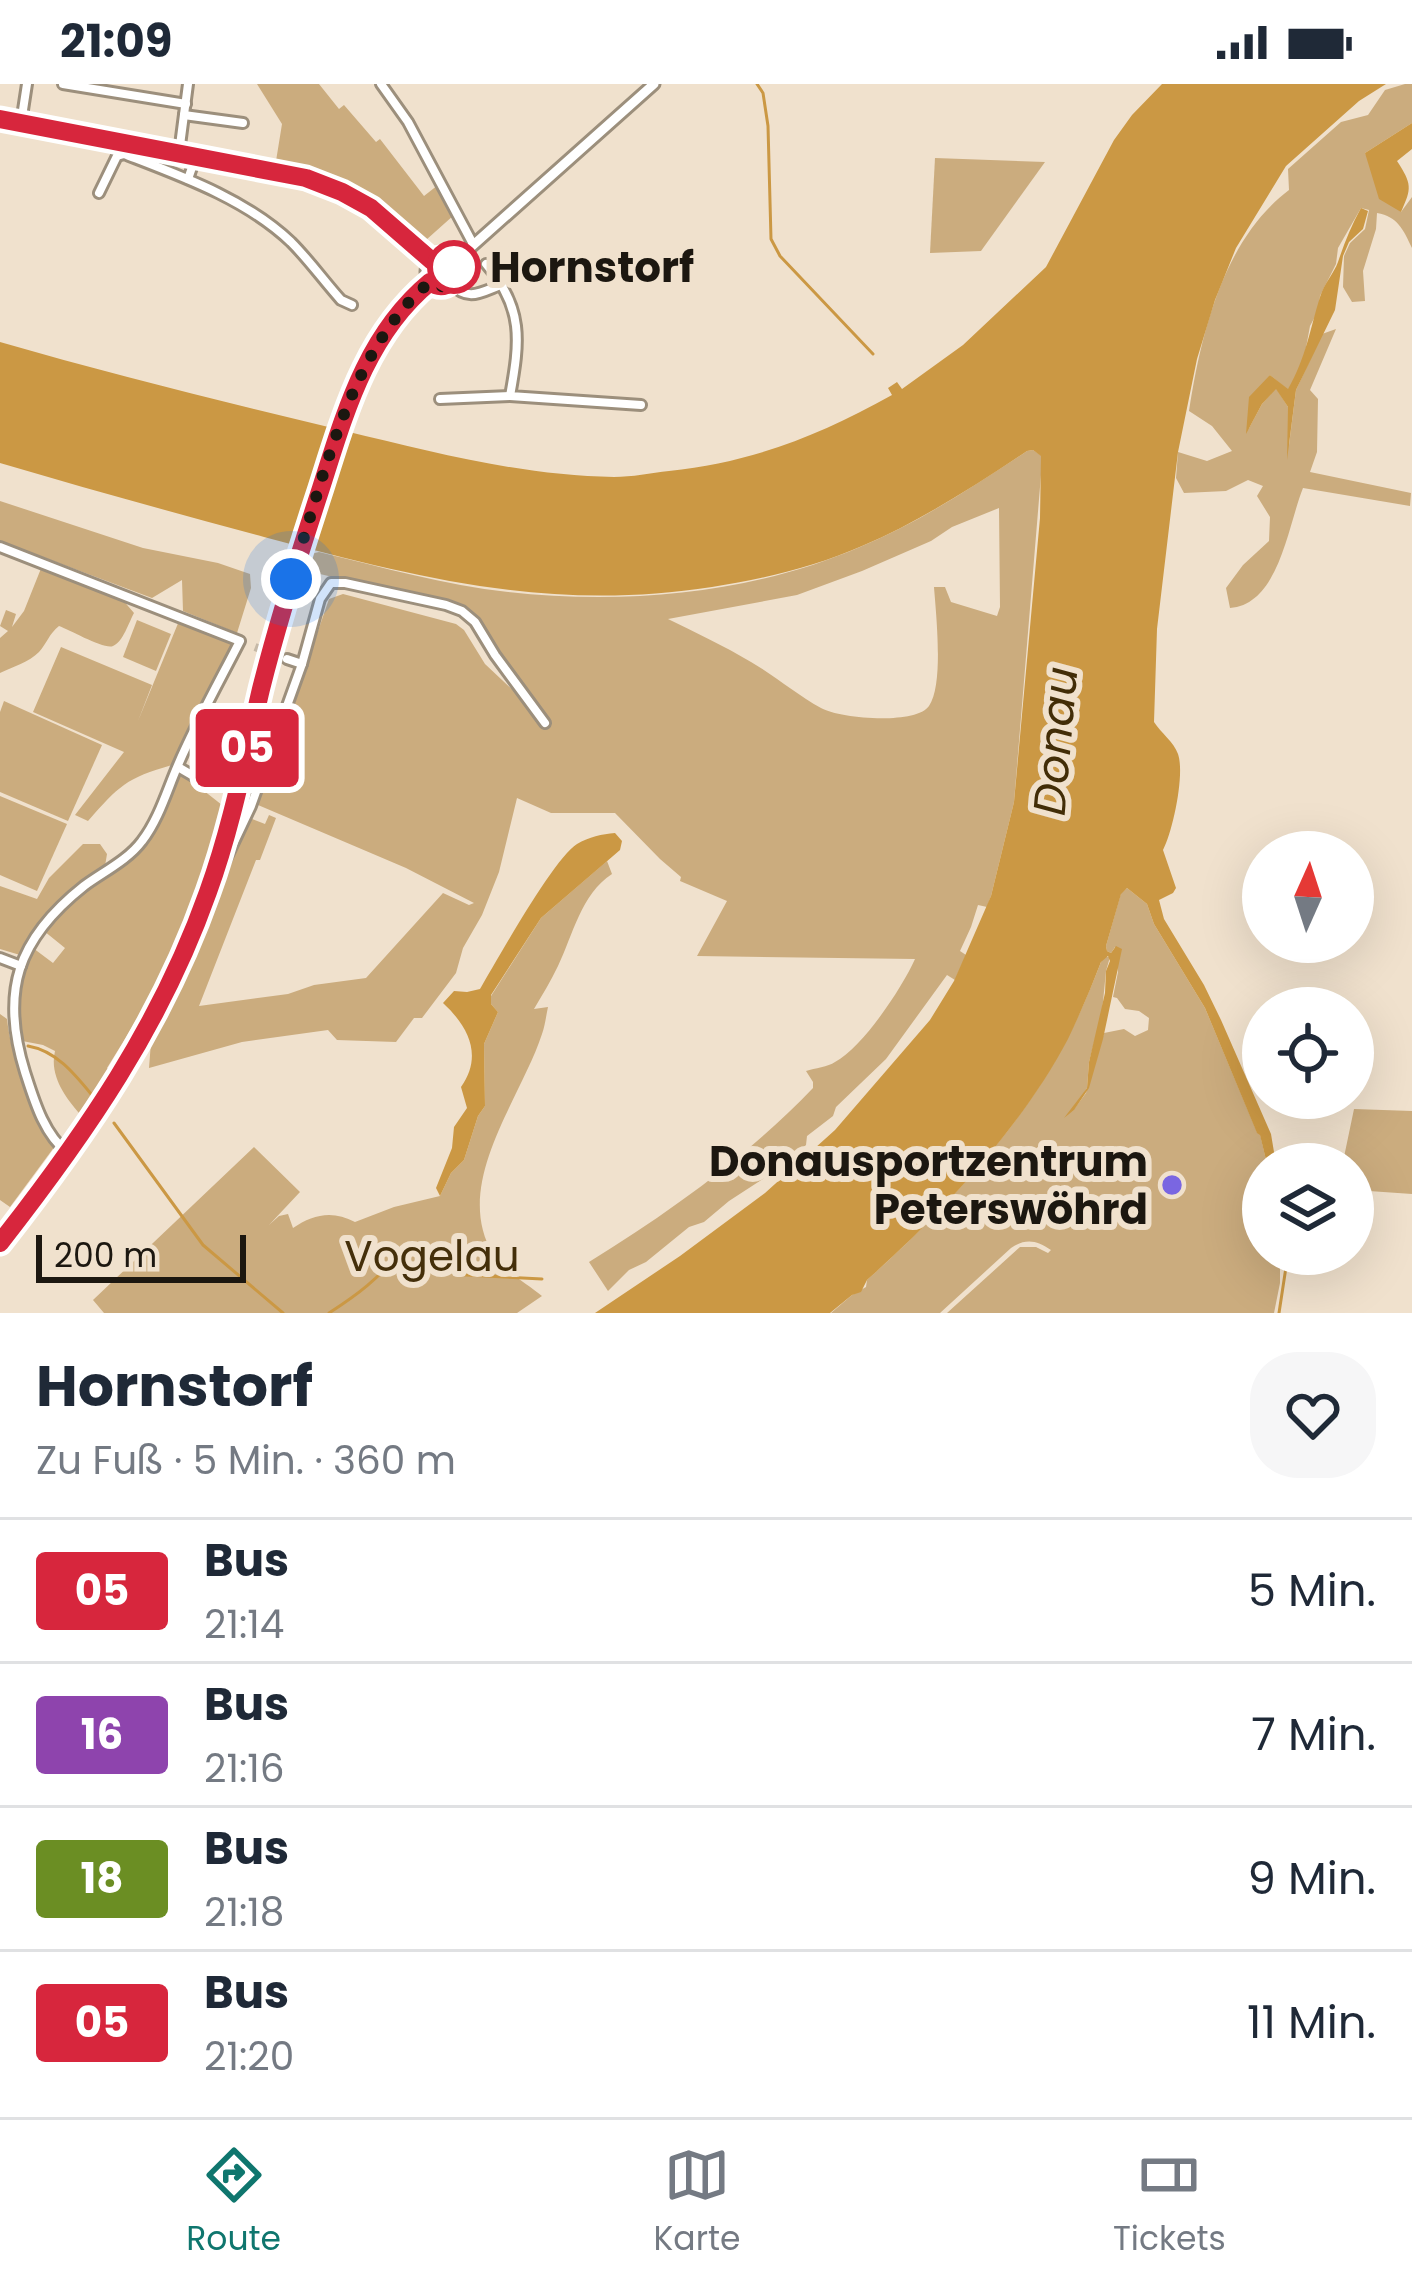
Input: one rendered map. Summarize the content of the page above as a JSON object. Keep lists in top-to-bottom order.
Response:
{
  "water": ["Donau"],
  "parks": ["Vogelau"],
  "places": ["Hornstorf", "Donausportzentrum Peterswöhrd"],
  "lines": ["bus line 05"],
  "scale_bar": "200 m",
  "north": "top",
  "page": {
    "status": "21:09",
    "on_map": "05",
    "scale": "200 m",
    "heading": ["Hornstorf", "Zu Fuß · 5 Min. · 360 m"],
    "list": [
      {
        "mark": "05",
        "name": "Bus",
        "note": "21:14",
        "value": "5 Min."
      },
      {
        "mark": "16",
        "name": "Bus",
        "note": "21:16",
        "value": "7 Min."
      },
      {
        "mark": "18",
        "name": "Bus",
        "note": "21:18",
        "value": "9 Min."
      },
      {
        "mark": "05",
        "name": "Bus",
        "note": "21:20",
        "value": "11 Min."
      }
    ],
    "tabs": ["Route", "Karte", "Tickets"]
  }
}
